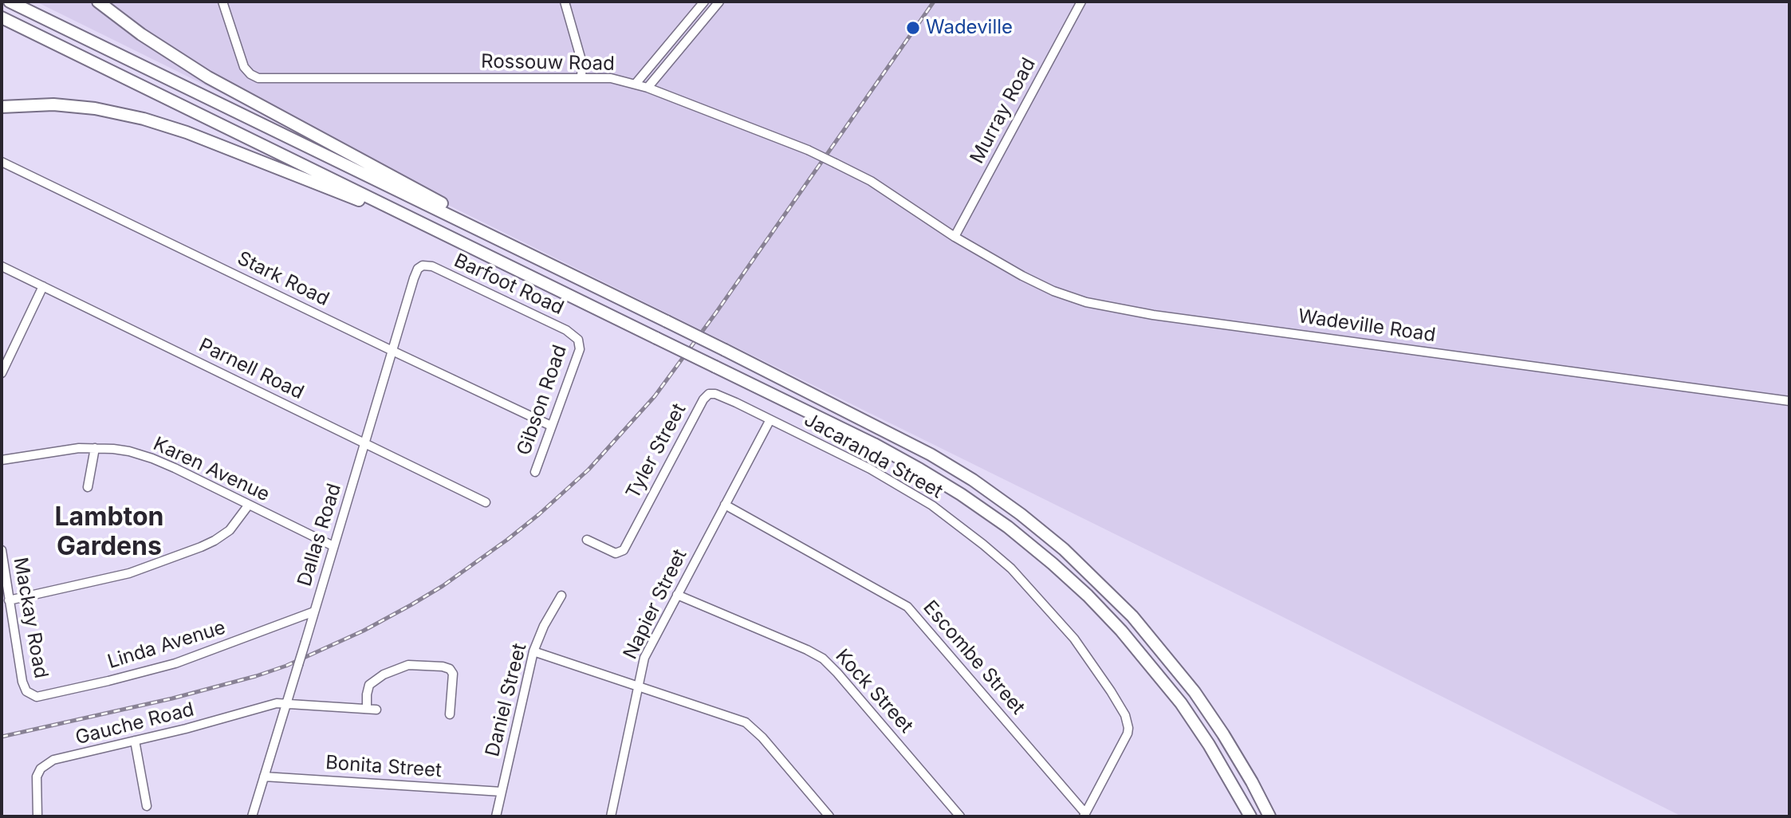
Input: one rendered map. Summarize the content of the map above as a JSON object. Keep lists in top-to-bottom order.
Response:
{
  "streets": {
    "street": [
      "Rossouw Road",
      "Murray Road",
      "Stark Road",
      "Barfoot Road",
      "Wadeville Road",
      "Parnell Road",
      "Gibson Road",
      "Tyler Street",
      "Jacaranda Street",
      "Karen Avenue",
      "Dallas Road",
      "Napier Street",
      "Mackay Road",
      "Linda Avenue",
      "Escombe Street",
      "Kock Street",
      "Daniel Street",
      "Gauche Road",
      "Bonita Street"
    ]
  },
  "crossings": [
    ["Rossouw Road", "Murray Road"],
    ["Rossouw Road", "Wadeville Road"],
    ["Murray Road", "Wadeville Road"],
    ["Stark Road", "Gibson Road"],
    ["Stark Road", "Dallas Road"],
    ["Barfoot Road", "Gibson Road"],
    ["Barfoot Road", "Dallas Road"],
    ["Parnell Road", "Dallas Road"],
    ["Tyler Street", "Jacaranda Street"],
    ["Tyler Street", "Napier Street"],
    ["Jacaranda Street", "Napier Street"],
    ["Jacaranda Street", "Escombe Street"],
    ["Karen Avenue", "Dallas Road"],
    ["Dallas Road", "Linda Avenue"],
    ["Dallas Road", "Gauche Road"],
    ["Dallas Road", "Bonita Street"],
    ["Napier Street", "Escombe Street"],
    ["Napier Street", "Kock Street"],
    ["Mackay Road", "Linda Avenue"],
    ["Daniel Street", "Bonita Street"]
  ],
  "districts": ["Lambton Gardens"],
  "places": ["Wadeville"]
}
